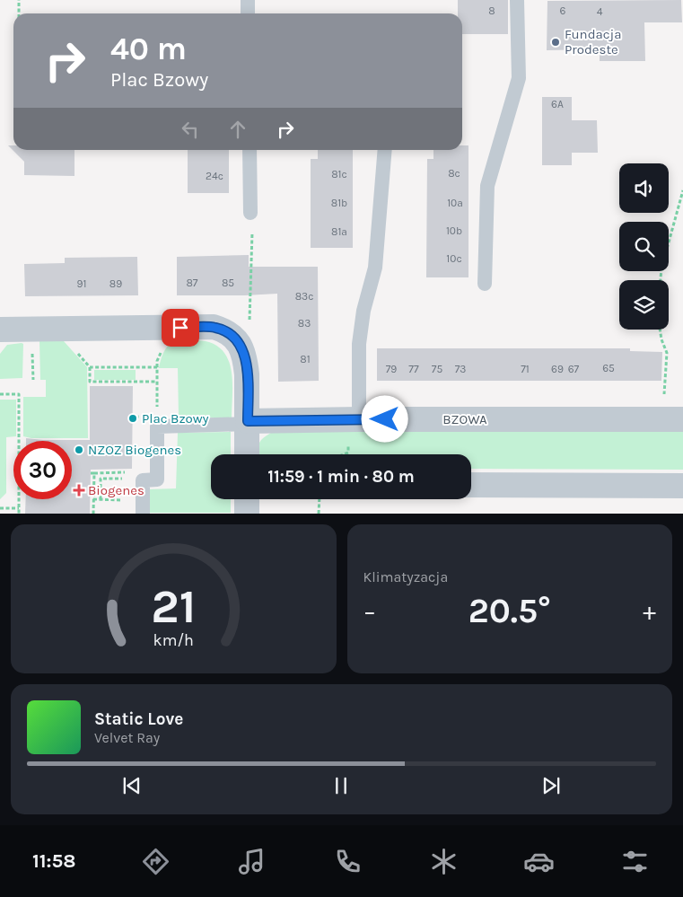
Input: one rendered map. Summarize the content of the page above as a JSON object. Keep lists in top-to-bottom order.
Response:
{
  "streets": {
    "street": ["BZOWA"]
  },
  "places": {
    "other": ["Fundacja Prodeste", "Plac Bzowy", "NZOZ Biogenes"],
    "health": ["Biogenes"]
  },
  "house_numbers": [
    "8",
    "6",
    "4",
    "6A",
    "8c",
    "81c",
    "24c",
    "81b",
    "10a",
    "10b",
    "81a",
    "10c",
    "87",
    "85",
    "91",
    "89",
    "83c",
    "83",
    "81",
    "65",
    "79",
    "77",
    "75",
    "73",
    "71",
    "69",
    "67"
  ],
  "page": {
    "turn": ["40 m", "Plac Bzowy"],
    "limit": "30",
    "trip": "11:59 · 1 min · 80 m",
    "tile": "Klimatyzacja",
    "heat": ["−", "20.5°", "+"],
    "song": ["Static Love", "Velvet Ray"],
    "tabs": "11:58",
    "gauge": ["21", "km/h"]
  }
}
